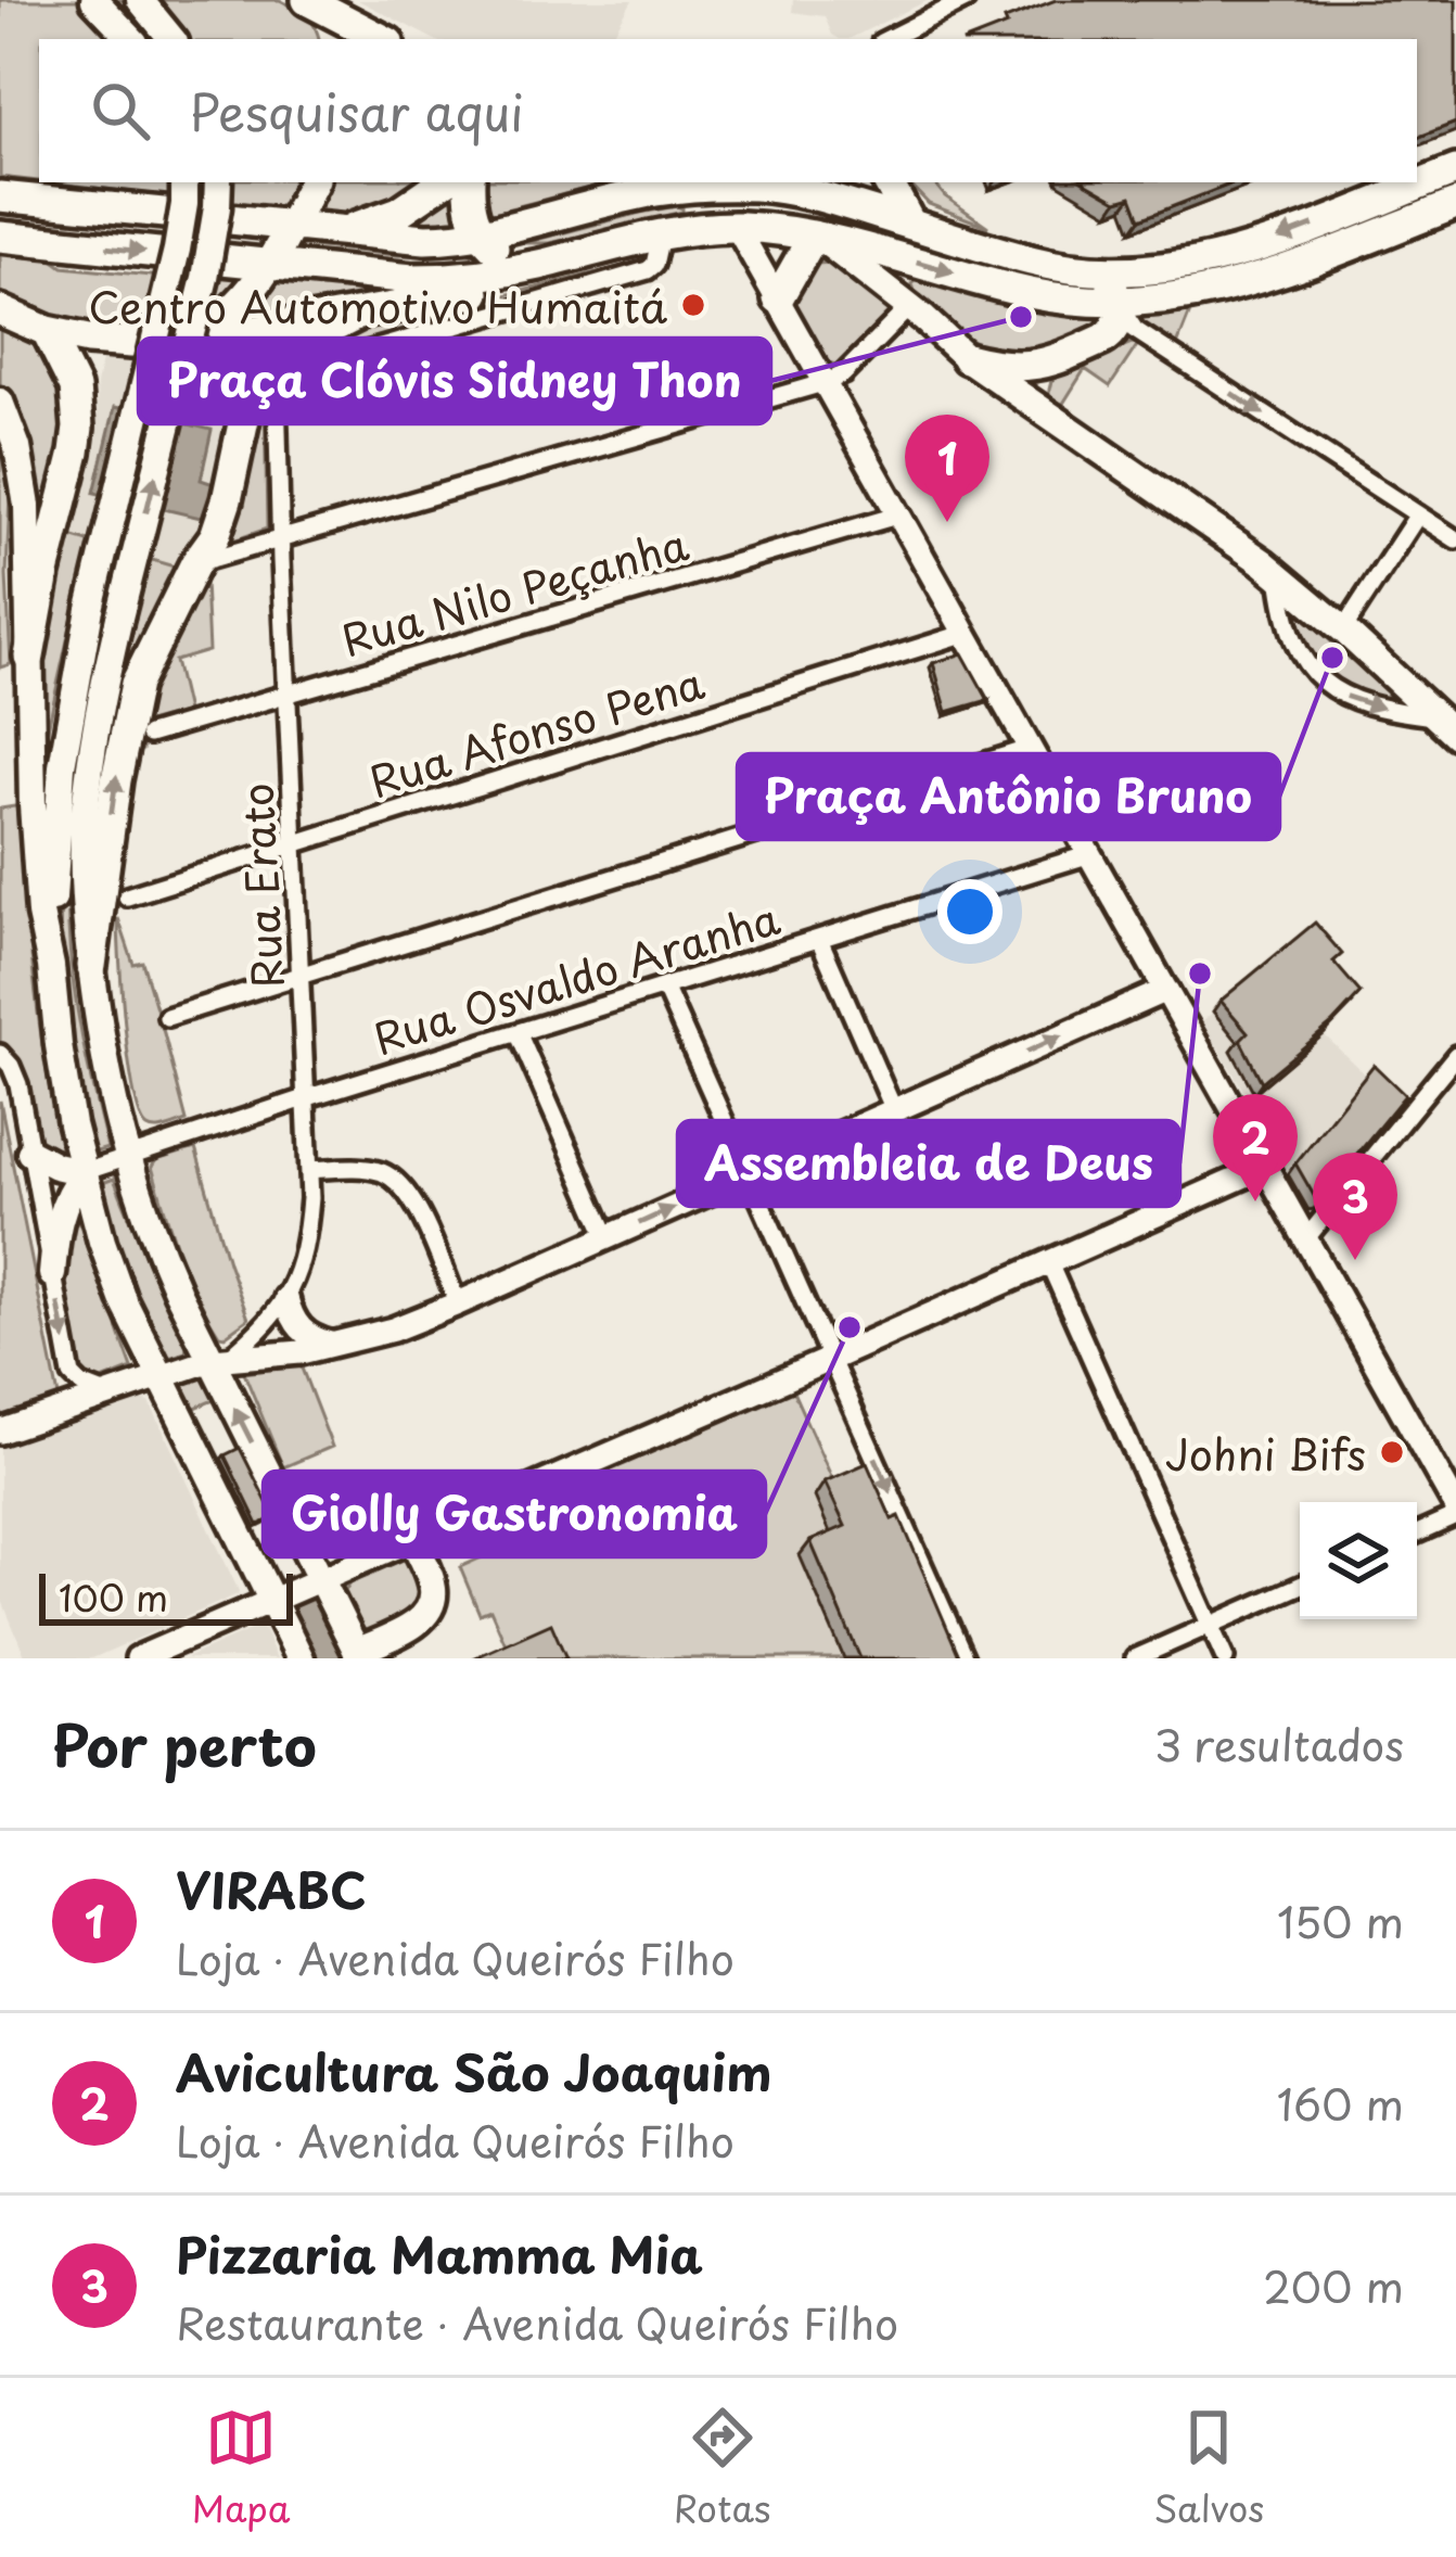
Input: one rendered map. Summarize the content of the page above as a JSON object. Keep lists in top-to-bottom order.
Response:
{
  "streets": {
    "street": [
      "Rua Nilo Peçanha",
      "Rua Afonso Pena",
      "Rua Erato",
      "Rua Osvaldo Aranha"
    ]
  },
  "crossings": [
    ["Rua Nilo Peçanha", "Rua Erato"],
    ["Rua Afonso Pena", "Rua Erato"],
    ["Rua Erato", "Rua Osvaldo Aranha"]
  ],
  "places": [
    "Centro Automotivo Humaitá",
    "Praça Clóvis Sidney Thon",
    "Praça Antônio Bruno",
    "Assembleia de Deus",
    "Giolly Gastronomia",
    "Johni Bifs"
  ],
  "scale_bar": "100 m",
  "page": {
    "search": "Pesquisar aqui",
    "pins": ["1", "2", "3"],
    "scale": "100 m",
    "heading": ["Por perto", "3 resultados"],
    "list": [
      {
        "mark": "1",
        "name": "VIRABC",
        "note": "Loja · Avenida Queirós Filho",
        "value": "150 m"
      },
      {
        "mark": "2",
        "name": "Avicultura São Joaquim",
        "note": "Loja · Avenida Queirós Filho",
        "value": "160 m"
      },
      {
        "mark": "3",
        "name": "Pizzaria Mamma Mia",
        "note": "Restaurante · Avenida Queirós Filho",
        "value": "200 m"
      }
    ],
    "nav": ["Mapa", "Rotas", "Salvos"]
  }
}
